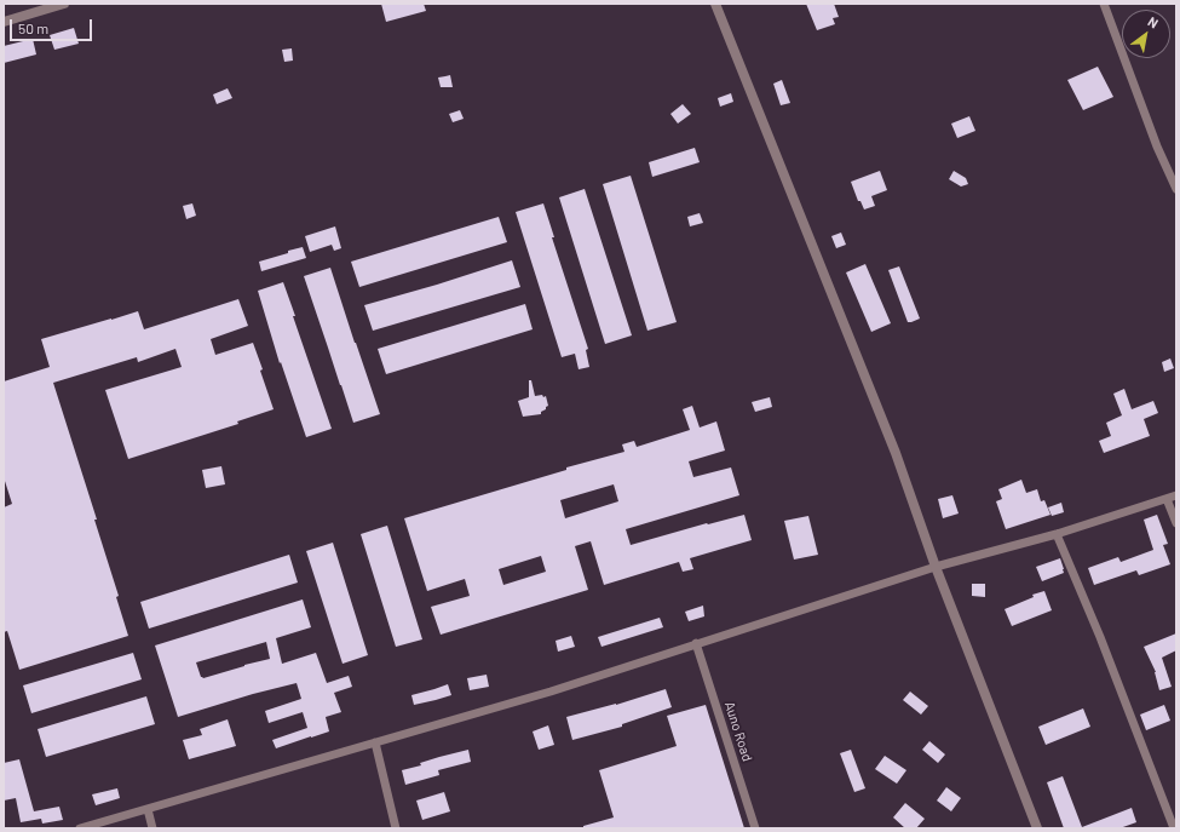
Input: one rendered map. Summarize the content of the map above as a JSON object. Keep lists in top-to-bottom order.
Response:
{
  "streets": {
    "street": ["Auno Road"]
  },
  "scale_bar": "50 m",
  "north": "top right"
}
